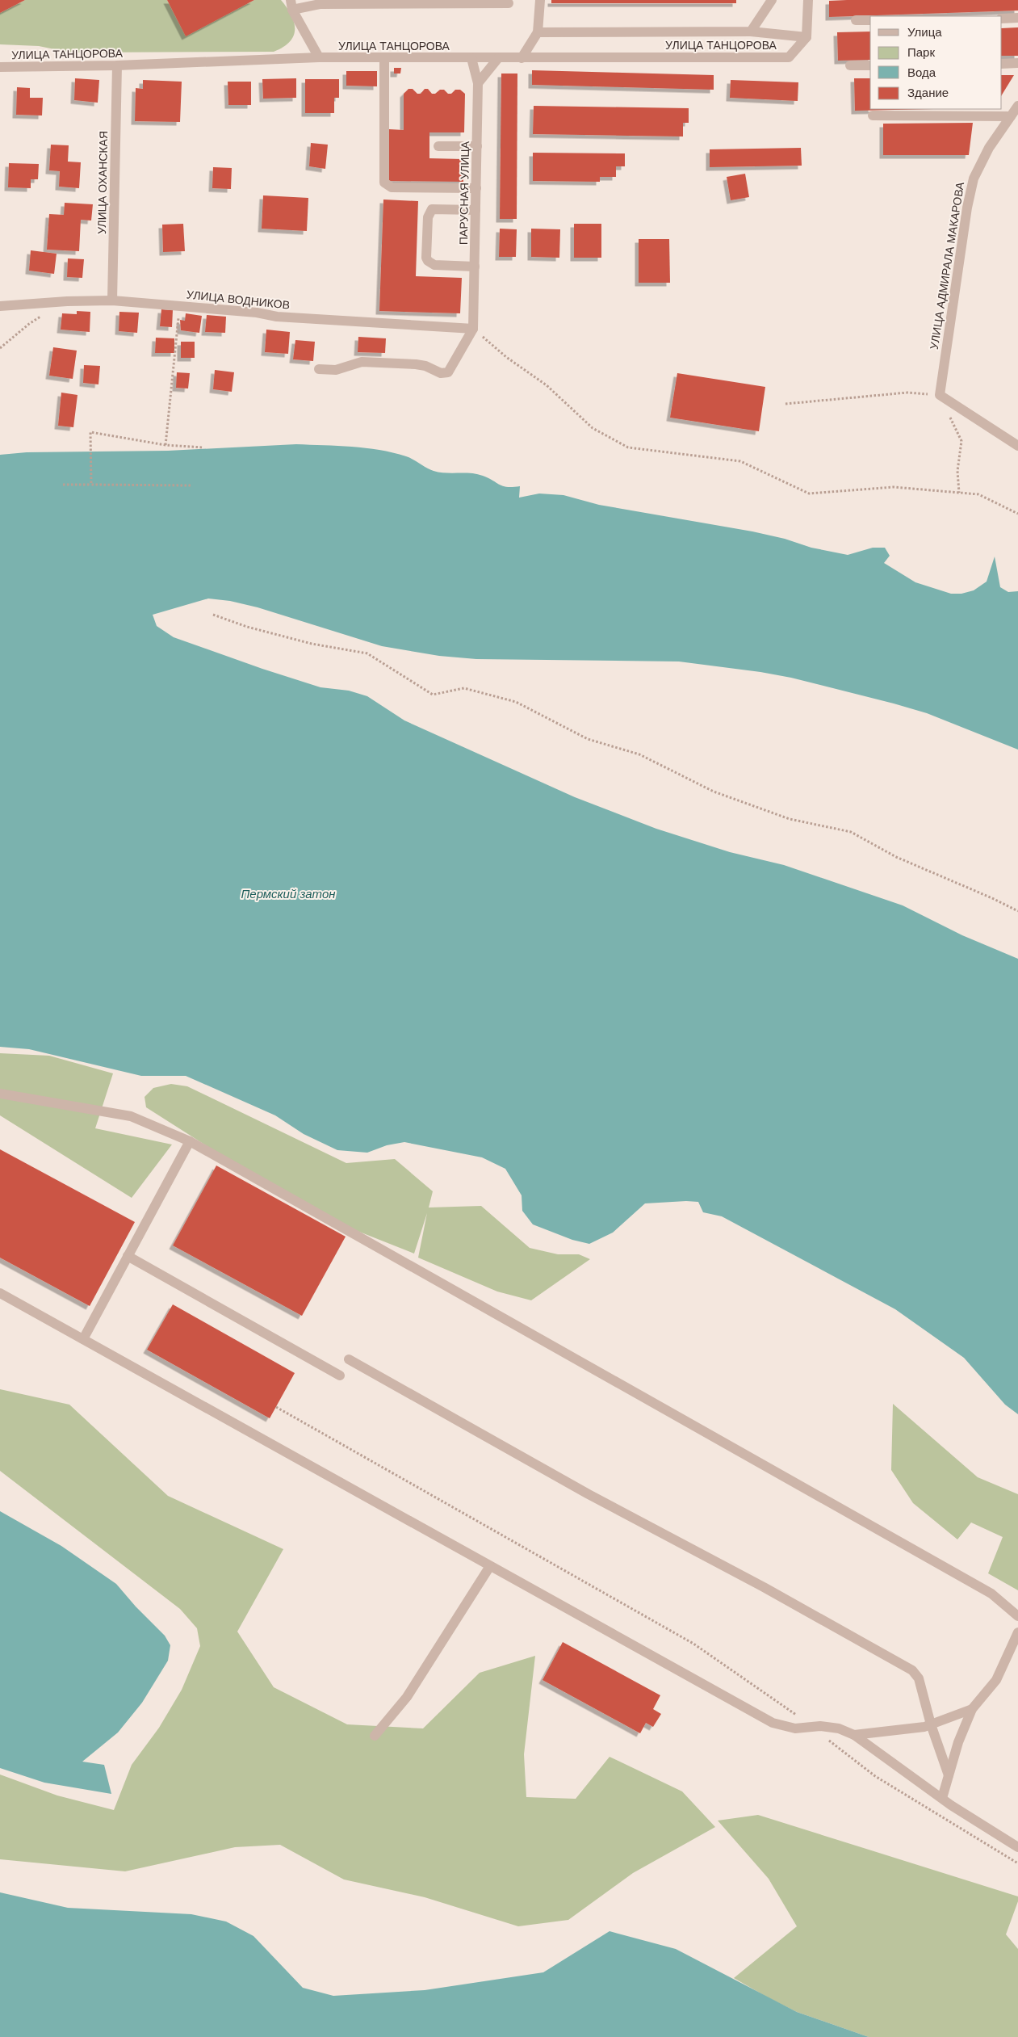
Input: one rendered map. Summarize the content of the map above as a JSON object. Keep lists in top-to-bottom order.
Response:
{
  "streets": {
    "street": [
      "УЛИЦА ТАНЦОРОВА",
      "УЛИЦА ОХАНСКАЯ",
      "ПАРУСНАЯ УЛИЦА",
      "УЛИЦА АДМИРАЛА МАКАРОВА",
      "УЛИЦА ВОДНИКОВ"
    ]
  },
  "crossings": [
    ["УЛИЦА ТАНЦОРОВА", "УЛИЦА ОХАНСКАЯ"],
    ["УЛИЦА ТАНЦОРОВА", "ПАРУСНАЯ УЛИЦА"],
    ["УЛИЦА ОХАНСКАЯ", "УЛИЦА ВОДНИКОВ"],
    ["ПАРУСНАЯ УЛИЦА", "УЛИЦА ВОДНИКОВ"]
  ],
  "water": ["Пермский затон"],
  "legend": [
    "Улица",
    "Парк",
    "Вода",
    "Здание"
  ]
}
